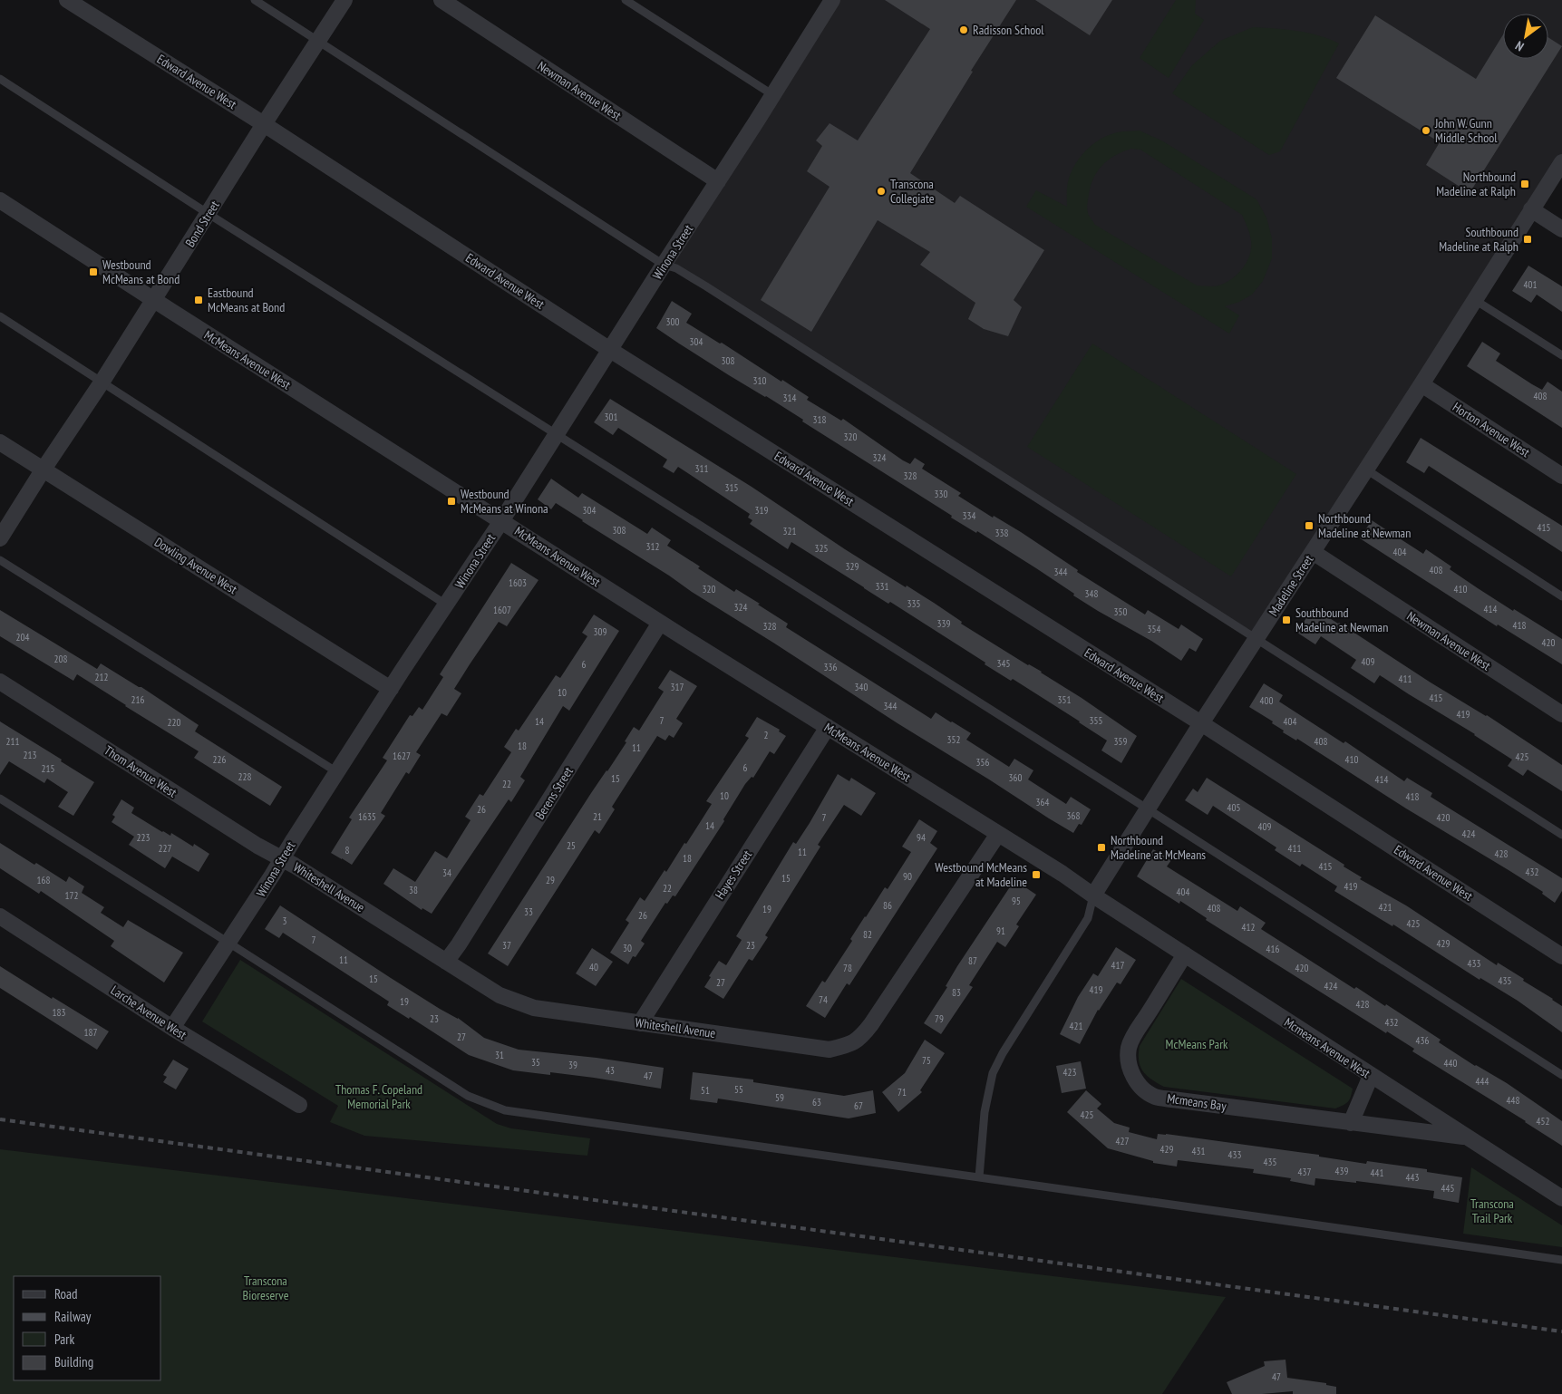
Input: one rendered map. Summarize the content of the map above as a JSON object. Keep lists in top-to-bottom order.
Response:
{
  "streets": {
    "street": [
      "Edward Avenue West",
      "Newman Avenue West",
      "Bond Street",
      "Winona Street",
      "McMeans Avenue West",
      "Horton Avenue West",
      "Dowling Avenue West",
      "Madeline Street",
      "Thom Avenue West",
      "Berens Street",
      "Hayes Street",
      "Whiteshell Avenue",
      "Larche Avenue West",
      "Mcmeans Avenue West",
      "Mcmeans Bay"
    ]
  },
  "crossings": [
    ["Edward Avenue West", "Bond Street"],
    ["Edward Avenue West", "Winona Street"],
    ["Edward Avenue West", "Madeline Street"],
    ["Newman Avenue West", "Winona Street"],
    ["Newman Avenue West", "Madeline Street"],
    ["Bond Street", "McMeans Avenue West"],
    ["Bond Street", "Dowling Avenue West"],
    ["Winona Street", "McMeans Avenue West"],
    ["Winona Street", "Dowling Avenue West"],
    ["Winona Street", "Thom Avenue West"],
    ["Winona Street", "Whiteshell Avenue"],
    ["Winona Street", "Larche Avenue West"],
    ["McMeans Avenue West", "Madeline Street"],
    ["McMeans Avenue West", "Berens Street"],
    ["McMeans Avenue West", "Hayes Street"],
    ["McMeans Avenue West", "Whiteshell Avenue"],
    ["McMeans Avenue West", "Mcmeans Avenue West"],
    ["Horton Avenue West", "Madeline Street"],
    ["Madeline Street", "Mcmeans Avenue West"],
    ["Thom Avenue West", "Whiteshell Avenue"],
    ["Berens Street", "Whiteshell Avenue"],
    ["Hayes Street", "Whiteshell Avenue"],
    ["Mcmeans Avenue West", "Mcmeans Bay"]
  ],
  "parks": [
    "McMeans Park",
    "Thomas F. Copeland Memorial Park",
    "Transcona Trail Park",
    "Transcona Bioreserve"
  ],
  "places": {
    "other": ["Radisson School", "John W. Gunn Middle School", "Transcona Collegiate"],
    "transit": [
      "Northbound Madeline at Ralph",
      "Southbound Madeline at Ralph",
      "Westbound McMeans at Bond",
      "Eastbound McMeans at Bond",
      "Westbound McMeans at Winona",
      "Northbound Madeline at Newman",
      "Southbound Madeline at Newman",
      "Northbound Madeline at McMeans",
      "Westbound McMeans at Madeline"
    ]
  },
  "house_numbers": [
    "401",
    "300",
    "304",
    "308",
    "310",
    "408",
    "314",
    "301",
    "318",
    "320",
    "324",
    "311",
    "328",
    "315",
    "330",
    "304",
    "319",
    "334",
    "415",
    "308",
    "321",
    "338",
    "312",
    "325",
    "404",
    "329",
    "408",
    "344",
    "1603",
    "331",
    "320",
    "410",
    "348",
    "335",
    "324",
    "414",
    "1607",
    "350",
    "339",
    "418",
    "328",
    "354",
    "309",
    "204",
    "420",
    "208",
    "409",
    "345",
    "6",
    "336",
    "212",
    "411",
    "317",
    "340",
    "10",
    "415",
    "216",
    "351",
    "400",
    "344",
    "419",
    "7",
    "355",
    "14",
    "404",
    "220",
    "2",
    "352",
    "211",
    "359",
    "408",
    "18",
    "11",
    "213",
    "1627",
    "425",
    "226",
    "410",
    "356",
    "6",
    "215",
    "228",
    "360",
    "15",
    "414",
    "22",
    "10",
    "418",
    "364",
    "405",
    "26",
    "368",
    "1635",
    "21",
    "7",
    "420",
    "14",
    "409",
    "424",
    "223",
    "94",
    "25",
    "227",
    "411",
    "8",
    "11",
    "428",
    "18",
    "415",
    "432",
    "34",
    "90",
    "15",
    "168",
    "29",
    "419",
    "22",
    "38",
    "404",
    "172",
    "95",
    "86",
    "421",
    "408",
    "19",
    "33",
    "26",
    "3",
    "425",
    "412",
    "91",
    "82",
    "7",
    "429",
    "37",
    "23",
    "30",
    "416",
    "11",
    "87",
    "433",
    "417",
    "40",
    "78",
    "420",
    "15",
    "435",
    "27",
    "424",
    "419",
    "83",
    "74",
    "19",
    "428",
    "183",
    "23",
    "79",
    "432",
    "421",
    "187",
    "27",
    "436",
    "31",
    "75",
    "35",
    "440",
    "39",
    "43",
    "423",
    "47",
    "444",
    "55",
    "51",
    "71",
    "59",
    "448",
    "63",
    "67",
    "425",
    "452",
    "427",
    "429",
    "431",
    "433",
    "435",
    "439",
    "437",
    "441",
    "443",
    "445",
    "47"
  ],
  "legend": [
    "Road",
    "Railway",
    "Park",
    "Building"
  ],
  "north": "bottom left"
}
